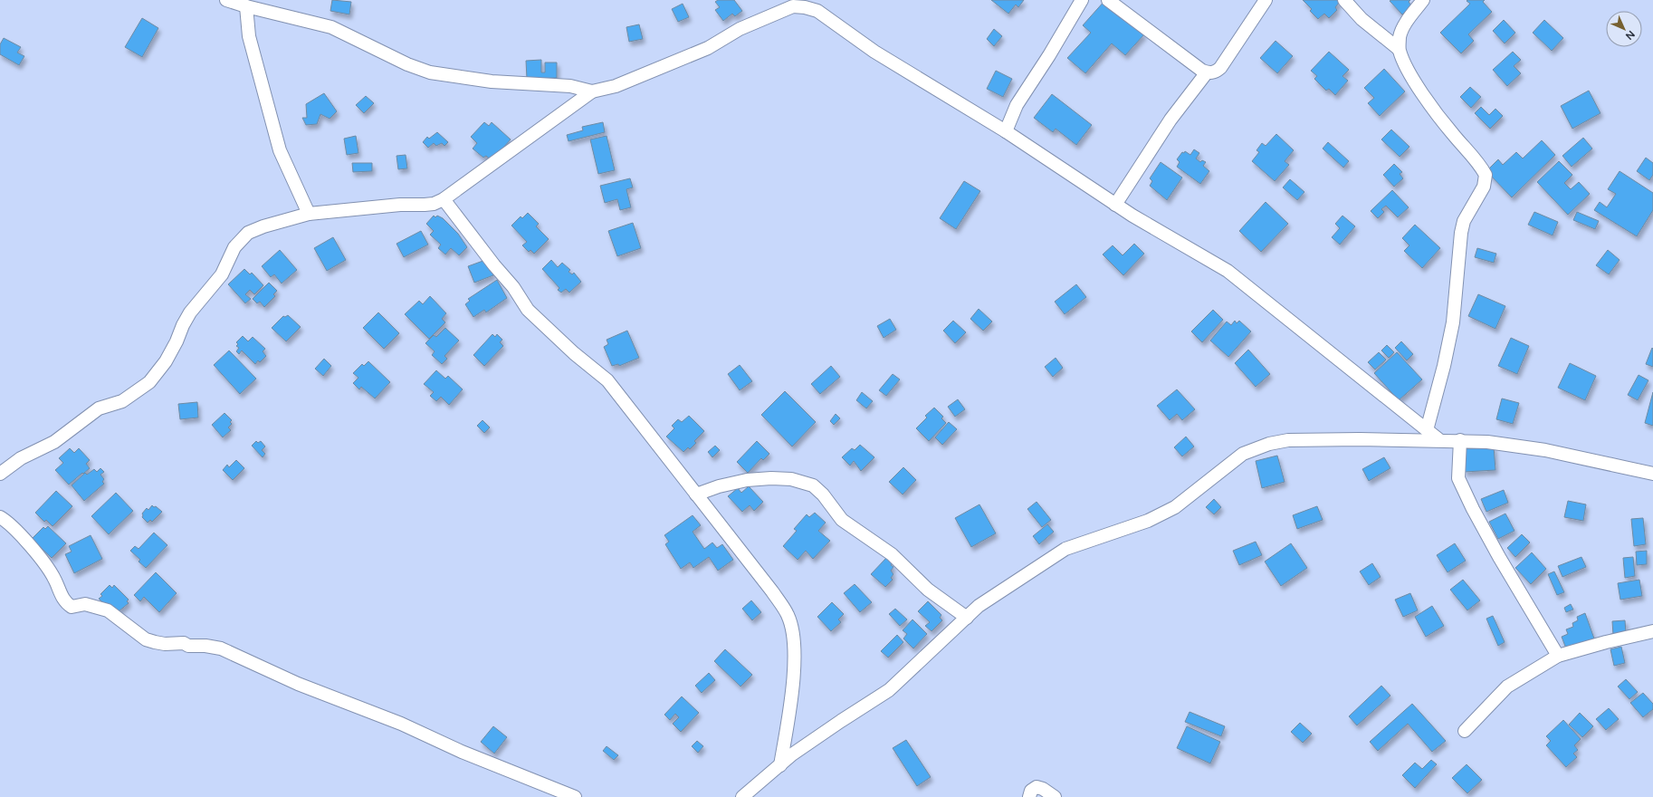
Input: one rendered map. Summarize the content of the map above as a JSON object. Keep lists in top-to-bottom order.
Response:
{
  "north": "bottom right"
}
